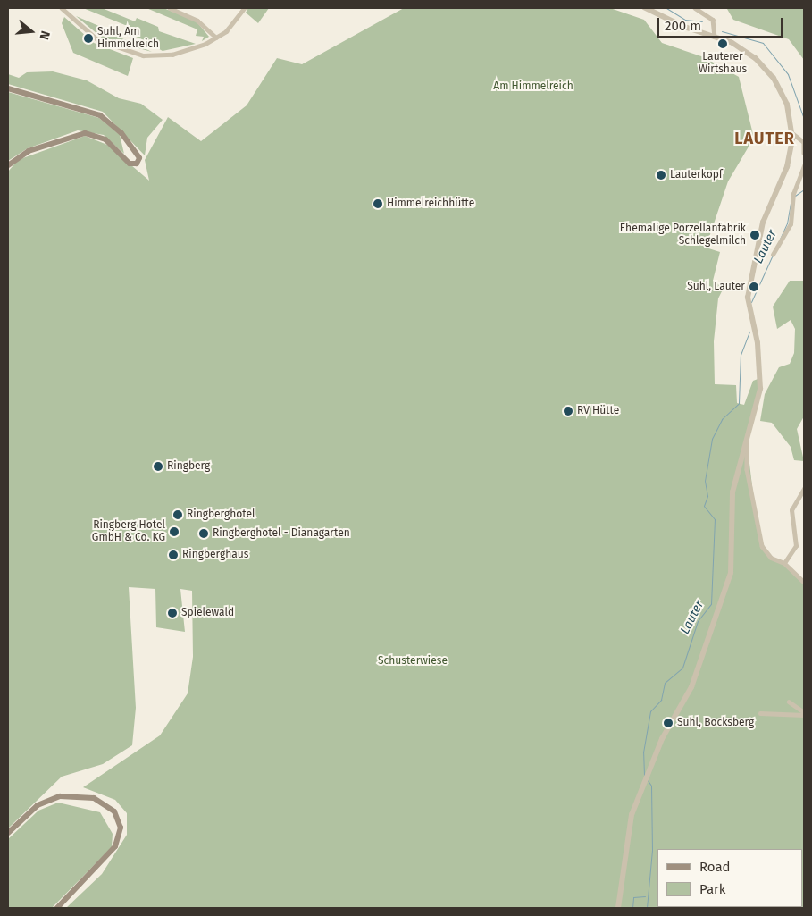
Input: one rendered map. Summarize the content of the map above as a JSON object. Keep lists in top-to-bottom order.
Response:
{
  "districts": ["LAUTER"],
  "water": ["Lauter"],
  "parks": ["Am Himmelreich", "Schusterwiese"],
  "places": [
    "Suhl, Am Himmelreich",
    "Lauterer Wirtshaus",
    "Lauterkopf",
    "Himmelreichhütte",
    "Ehemalige Porzellanfabrik Schlegelmilch",
    "Suhl, Lauter",
    "RV Hütte",
    "Ringberg",
    "Ringberghotel",
    "Ringberg Hotel GmbH & Co. KG",
    "Ringberghotel - Dianagarten",
    "Ringberghaus",
    "Spielewald",
    "Suhl, Bocksberg"
  ],
  "legend": ["Road", "Park"],
  "scale_bar": "200 m",
  "north": "right"
}
